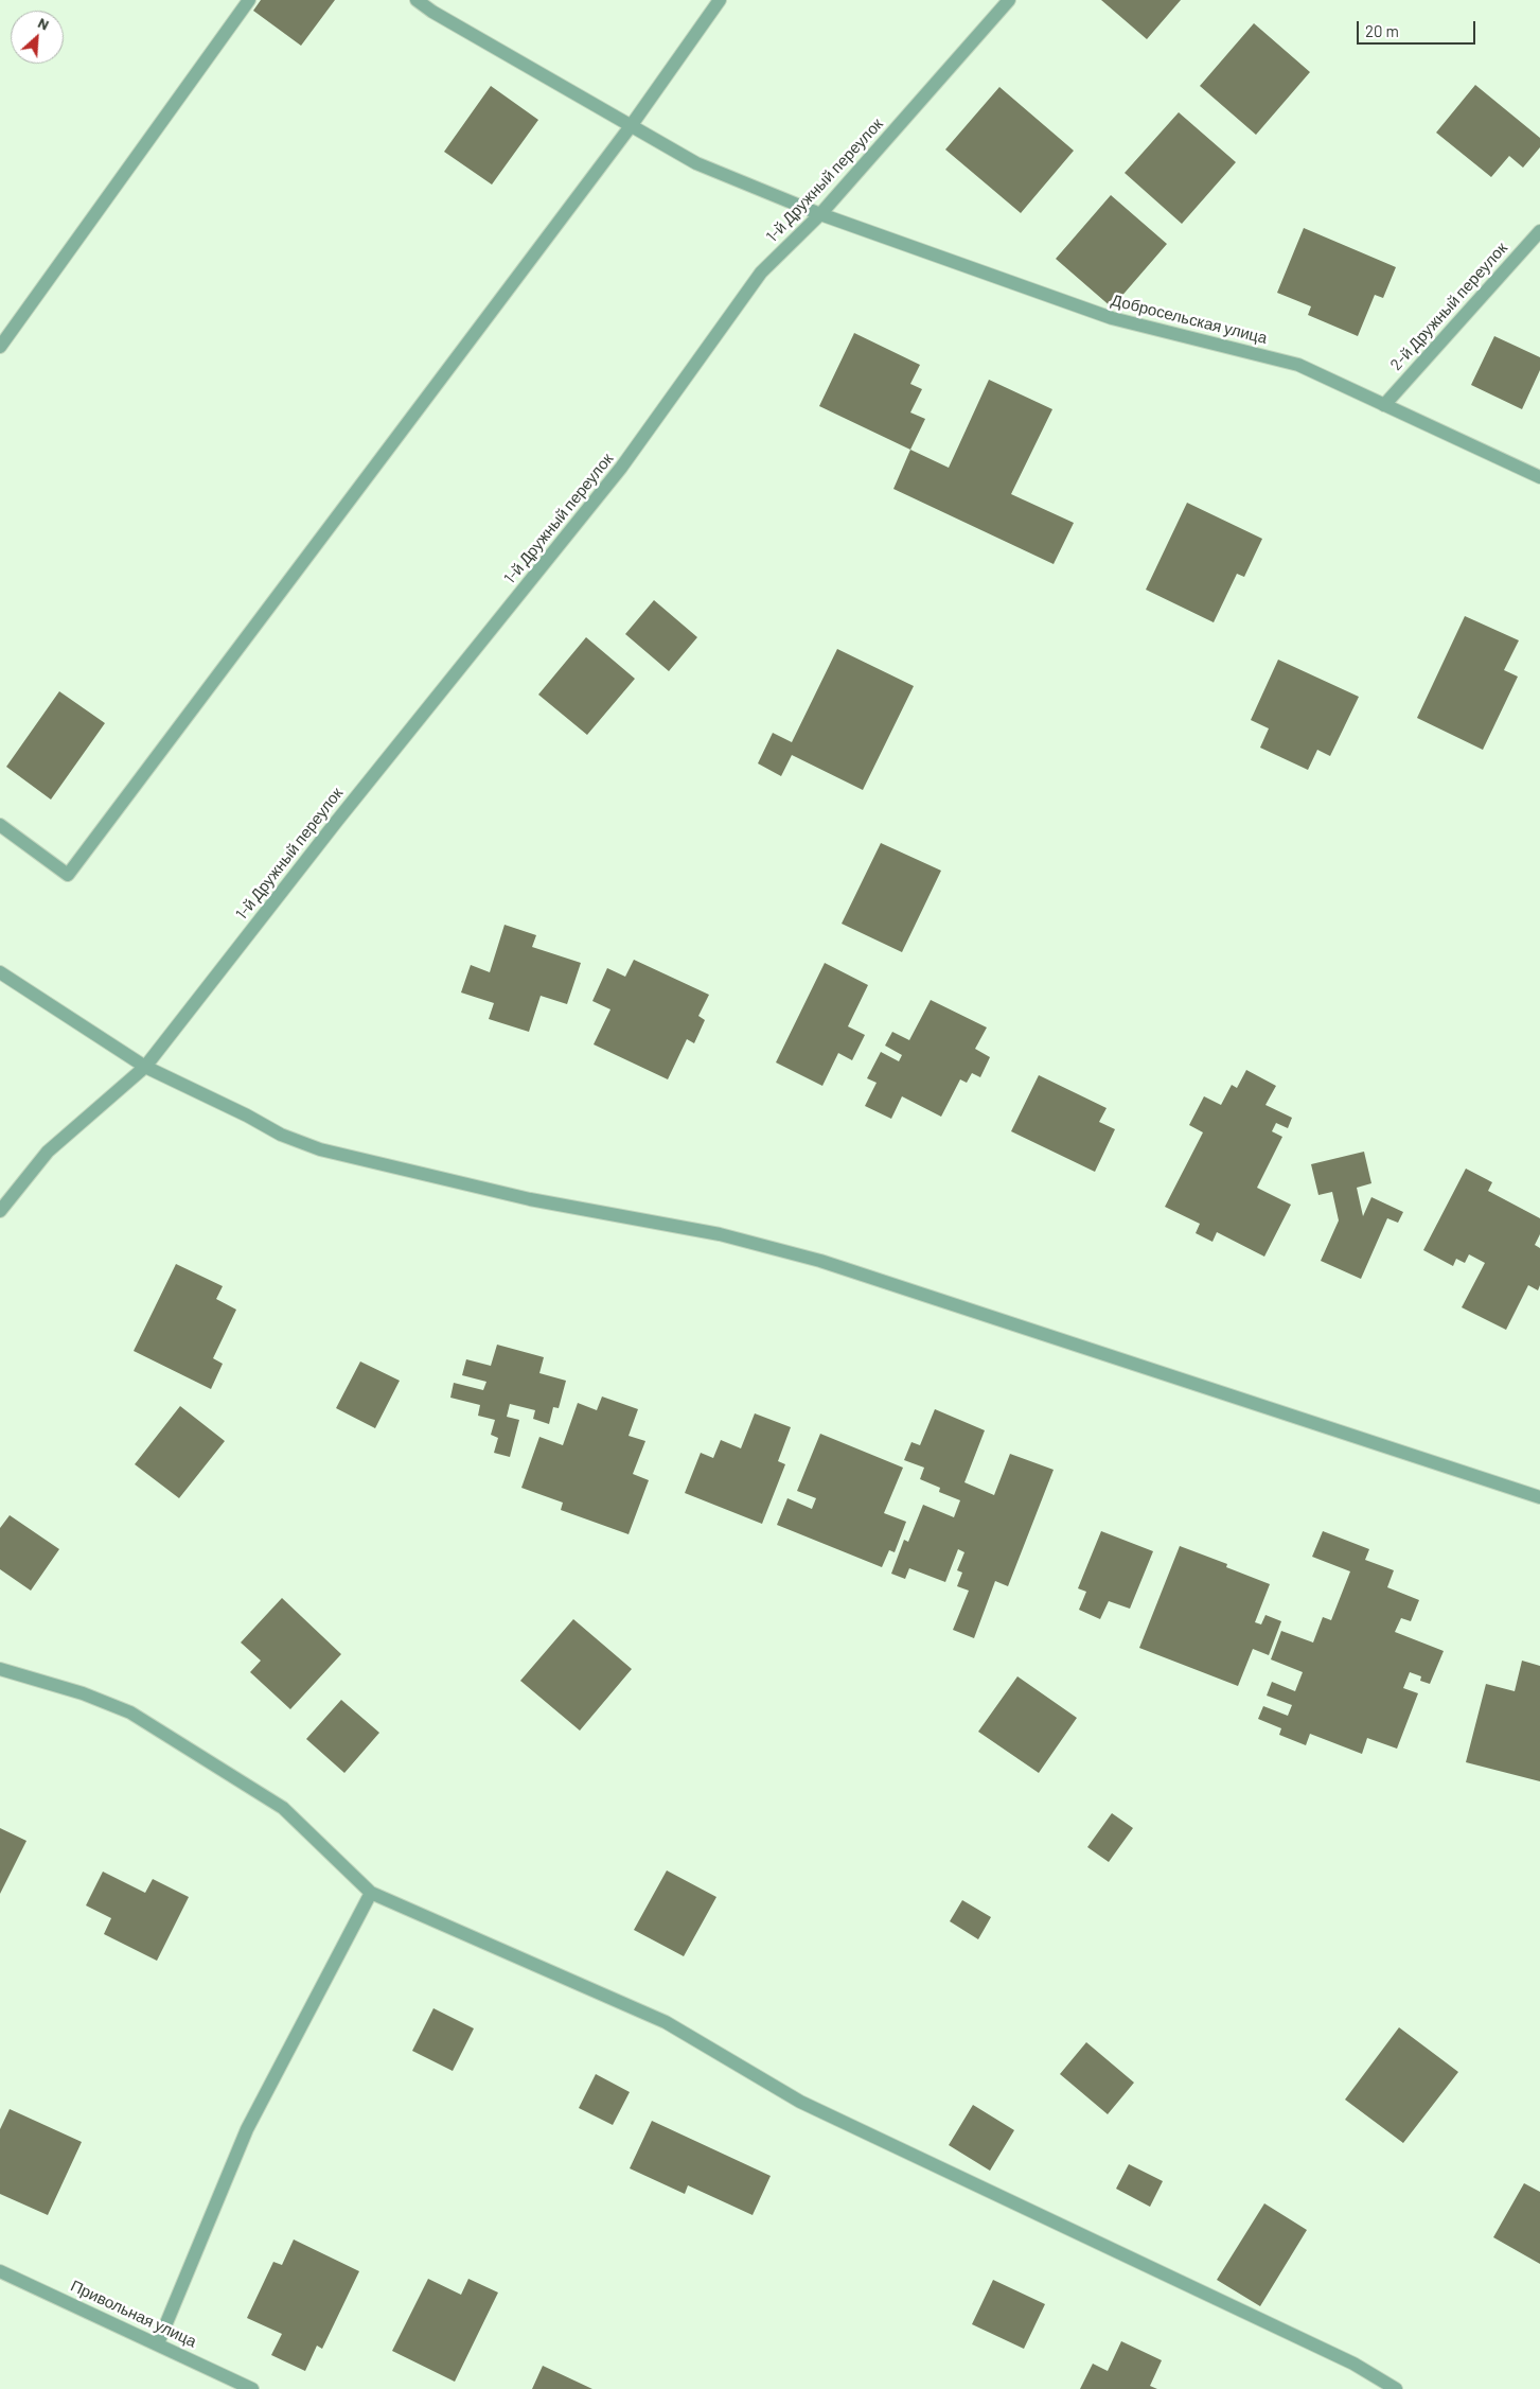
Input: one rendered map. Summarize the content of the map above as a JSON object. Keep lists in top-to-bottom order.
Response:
{
  "streets": {
    "street": [
      "1-й Дружный переулок",
      "2-й Дружный переулок",
      "Добросельская улица",
      "Привольная улица"
    ]
  },
  "crossings": [
    ["1-й Дружный переулок", "Добросельская улица"],
    ["2-й Дружный переулок", "Добросельская улица"]
  ],
  "scale_bar": "20 m",
  "north": "top right"
}
